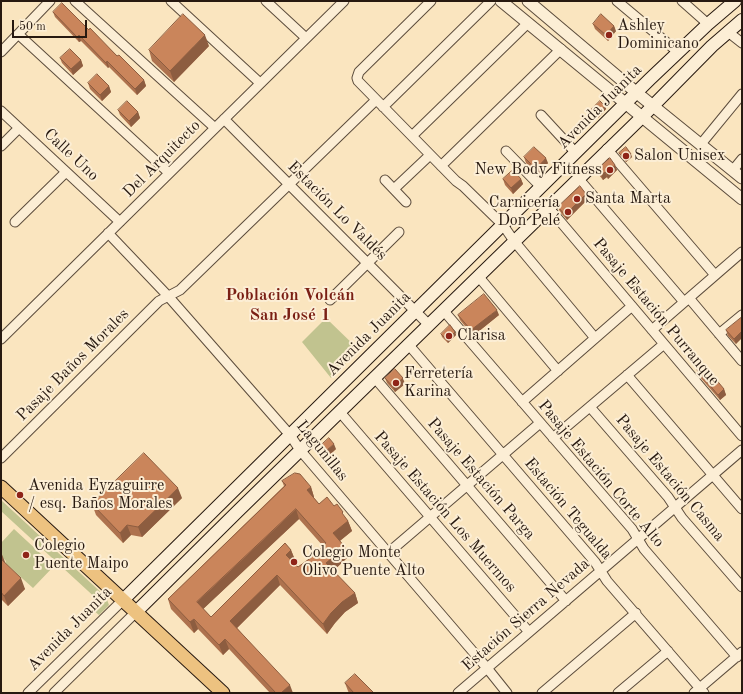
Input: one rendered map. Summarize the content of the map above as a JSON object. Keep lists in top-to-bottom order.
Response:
{
  "streets": {
    "main road": ["Avenida Juanita"],
    "street": [
      "Calle Uno",
      "Del Arquitecto",
      "Estación Lo Valdés",
      "Pasaje Estación Purranque",
      "Pasaje Baños Morales",
      "Lagunillas",
      "Pasaje Estación Corte Alto",
      "Pasaje Estación Casma",
      "Pasaje Estación Parga",
      "Estación Tegualda",
      "Pasaje Estación Los Muermos",
      "Estación Sierra Nevada"
    ]
  },
  "crossings": [
    ["Avenida Juanita", "Estación Lo Valdés"],
    ["Avenida Juanita", "Lagunillas"],
    ["Calle Uno", "Del Arquitecto"],
    ["Del Arquitecto", "Estación Lo Valdés"],
    ["Del Arquitecto", "Lagunillas"],
    ["Estación Lo Valdés", "Pasaje Baños Morales"],
    ["Pasaje Baños Morales", "Lagunillas"],
    ["Lagunillas", "Estación Sierra Nevada"],
    ["Pasaje Estación Corte Alto", "Estación Sierra Nevada"],
    ["Pasaje Estación Casma", "Estación Sierra Nevada"],
    ["Pasaje Estación Parga", "Estación Sierra Nevada"],
    ["Estación Tegualda", "Estación Sierra Nevada"],
    ["Pasaje Estación Los Muermos", "Estación Sierra Nevada"]
  ],
  "districts": ["Población Volcán San José 1"],
  "places": [
    "Ashley Dominicano",
    "Salon Unisex",
    "New Body Fitness",
    "Santa Marta",
    "Carnicería Don Pelé",
    "Clarisa",
    "Ferretería Karina",
    "Avenida Eyzaguirre / esq. Baños Morales",
    "Colegio Puente Maipo",
    "Colegio Monte Olivo Puente Alto"
  ],
  "scale_bar": "50 m"
}
